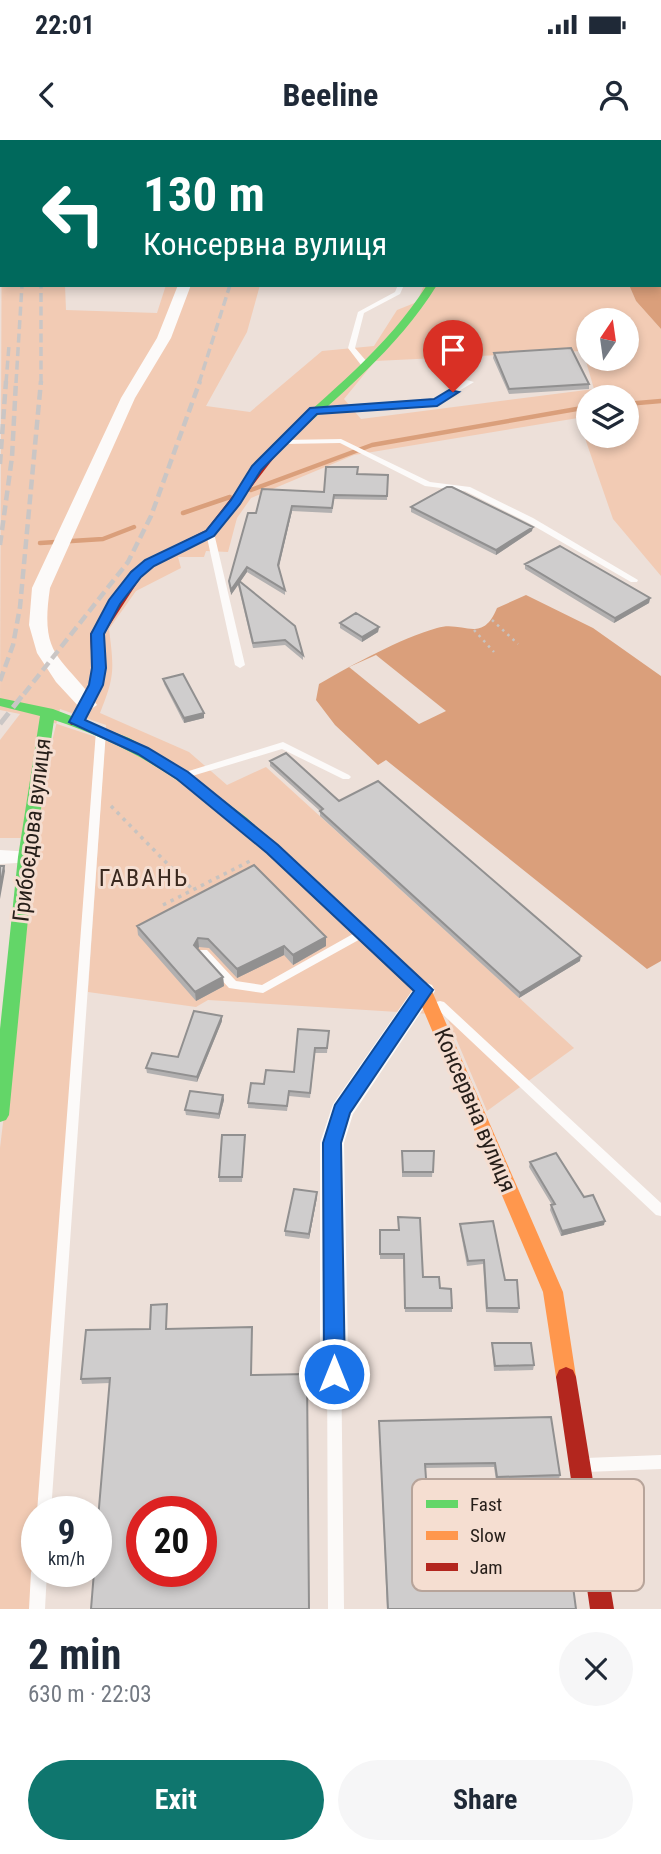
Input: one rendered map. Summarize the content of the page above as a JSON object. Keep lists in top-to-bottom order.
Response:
{
  "streets": {
    "street": ["Грибоєдова вулиця", "Консервна вулиця"]
  },
  "crossings": [
    ["Грибоєдова вулиця", "Консервна вулиця"]
  ],
  "districts": ["ГАВАНЬ"],
  "legend": ["Fast", "Slow", "Jam"],
  "north": "top",
  "page": {
    "status": "22:01",
    "header": "Beeline",
    "turn": ["130 m", "Консервна вулиця"],
    "speed": "9 km/h",
    "limit": "20",
    "heading": ["2 min", "630 m · 22:03"],
    "buttons": ["Exit", "Share"]
  }
}
